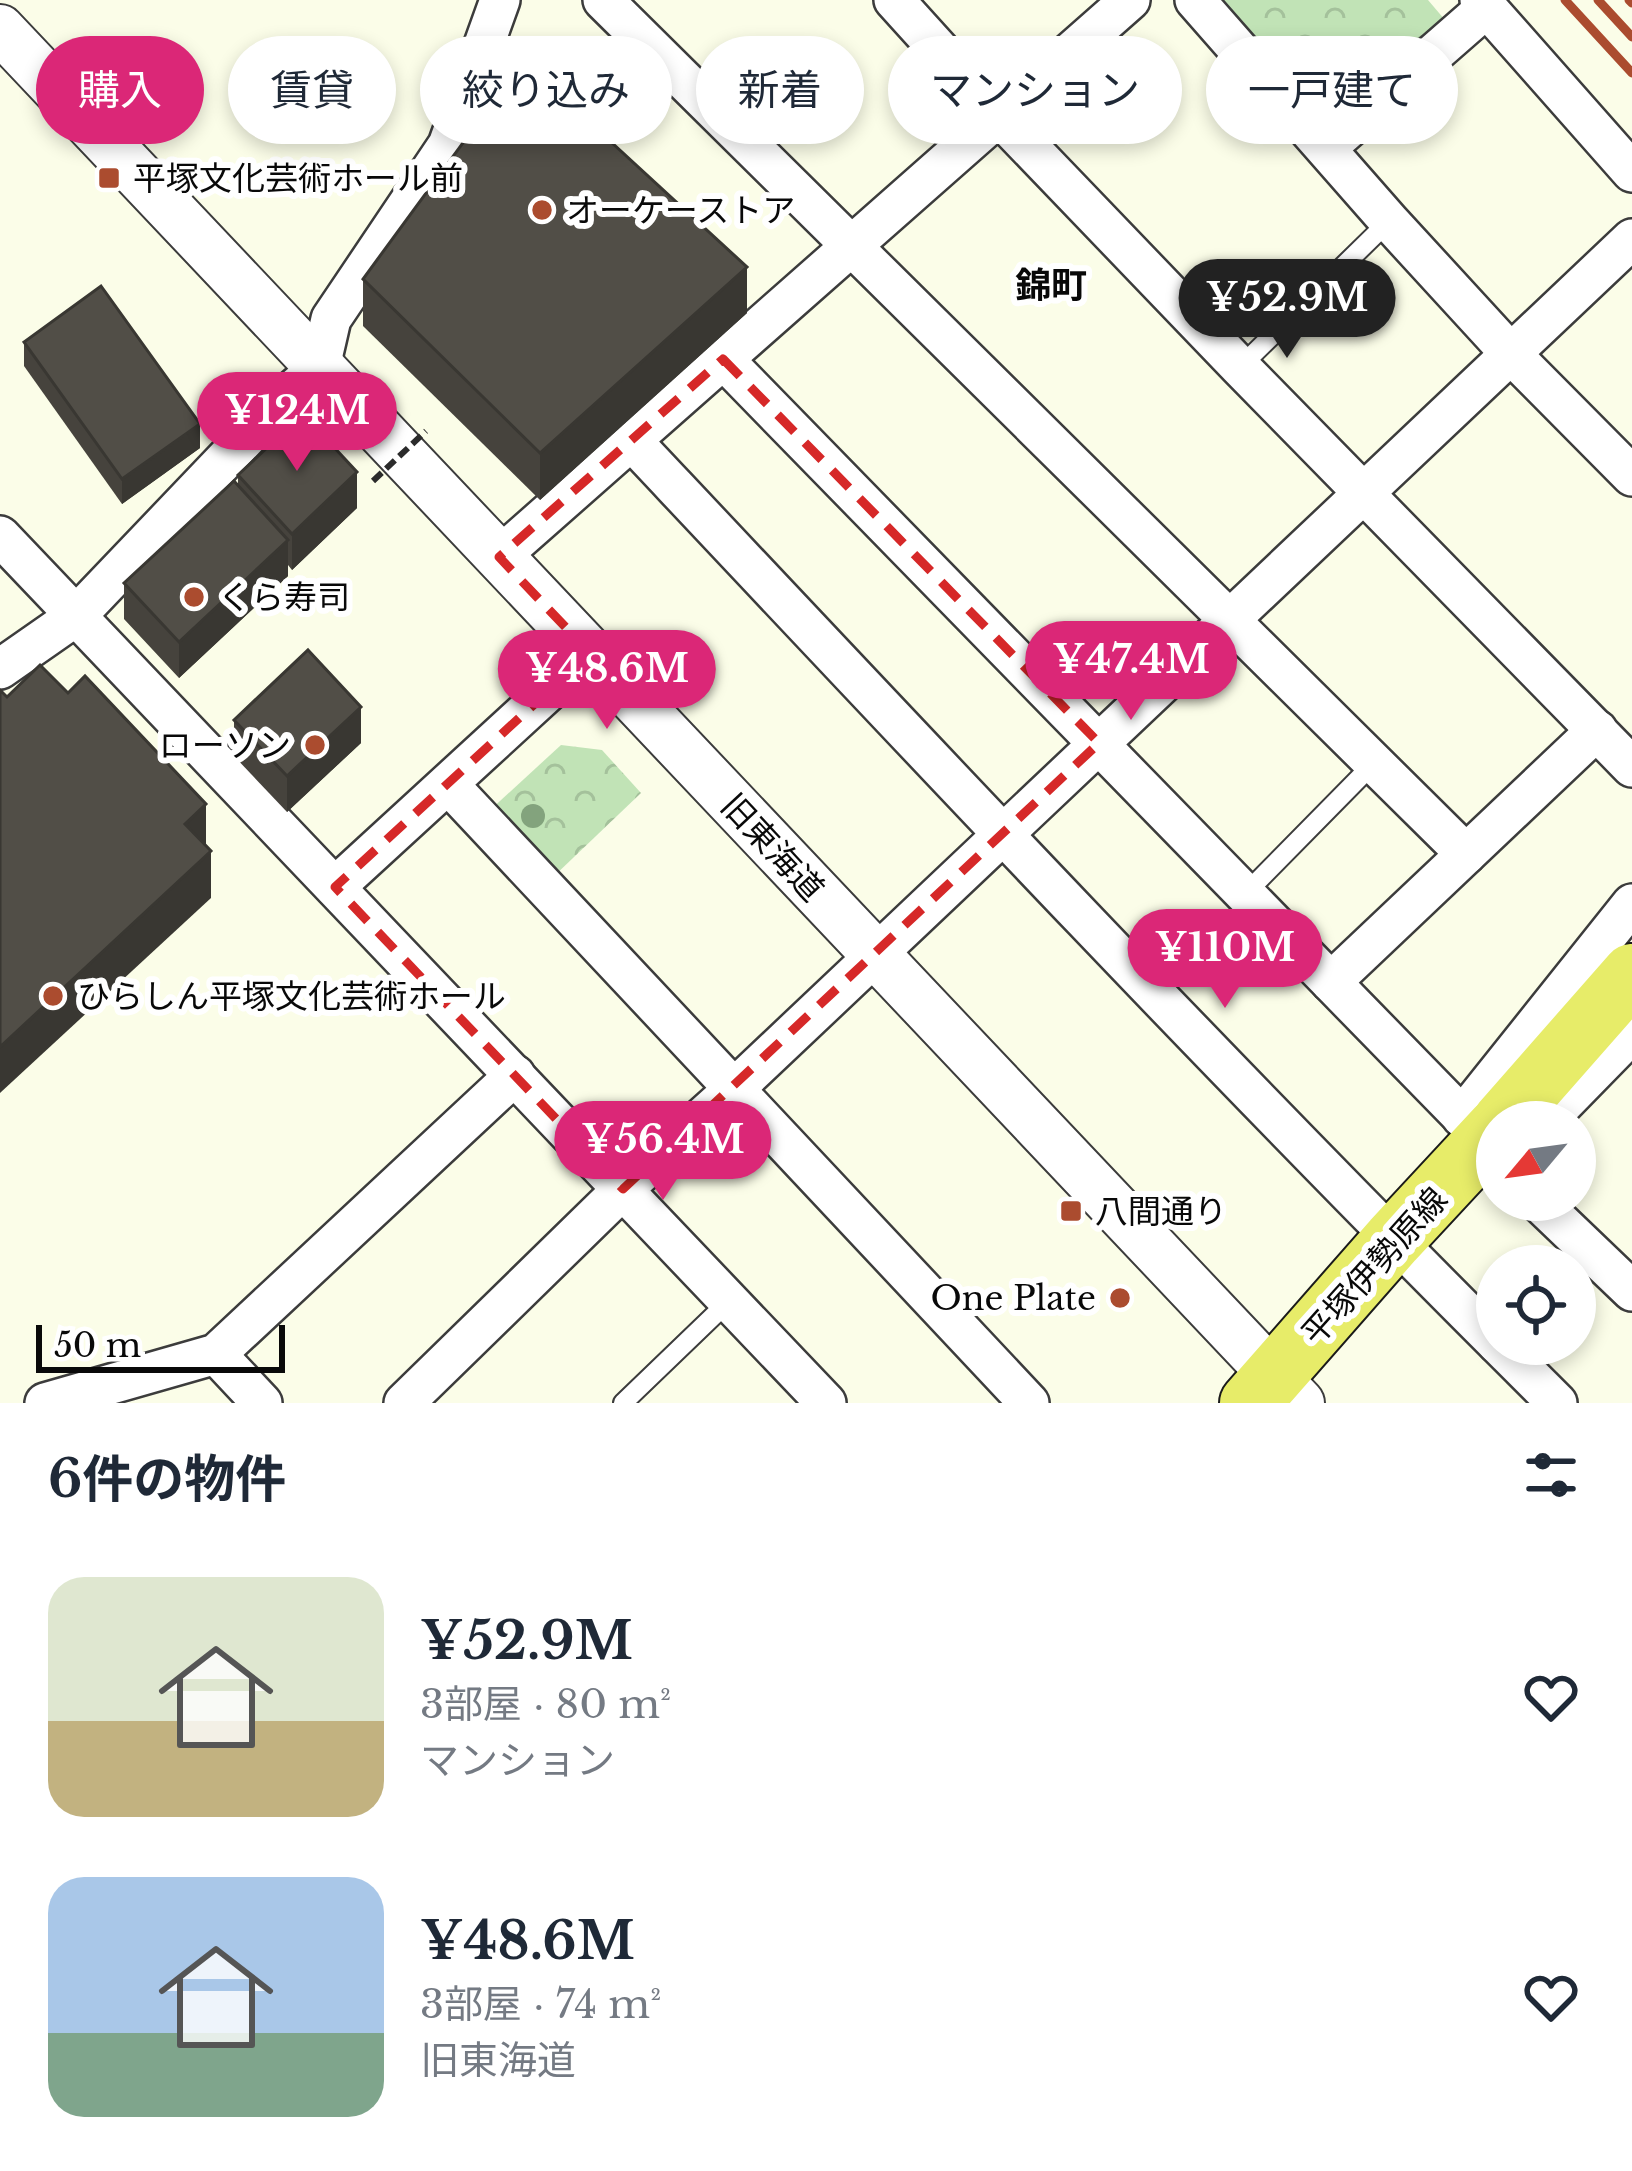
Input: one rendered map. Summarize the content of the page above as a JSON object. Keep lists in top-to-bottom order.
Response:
{
  "streets": {
    "main road": ["平塚伊勢原線"],
    "street": ["旧東海道"]
  },
  "crossings": [
    ["旧東海道", "平塚伊勢原線"]
  ],
  "districts": ["錦町"],
  "places": {
    "transit": ["平塚文化芸術ホール前", "八間通り"],
    "other": [
      "オーケーストア",
      "くら寿司",
      "ローソン",
      "ひらしん平塚文化芸術ホール",
      "One Plate"
    ]
  },
  "scale_bar": "50 m",
  "north": "bottom left",
  "page": {
    "chip": [
      "購入",
      "賃貸",
      "絞り込み",
      "新着",
      "マンション",
      "一戸建て"
    ],
    "price": [
      "¥52.9M",
      "¥124M",
      "¥47.4M",
      "¥48.6M",
      "¥110M",
      "¥56.4M"
    ],
    "scale": "50 m",
    "heading": "6件の物件",
    "list": [
      {
        "name": "¥52.9M",
        "note": "3部屋 · 80 m² · マンション"
      },
      {
        "name": "¥48.6M",
        "note": "3部屋 · 74 m² · 旧東海道"
      }
    ]
  }
}
